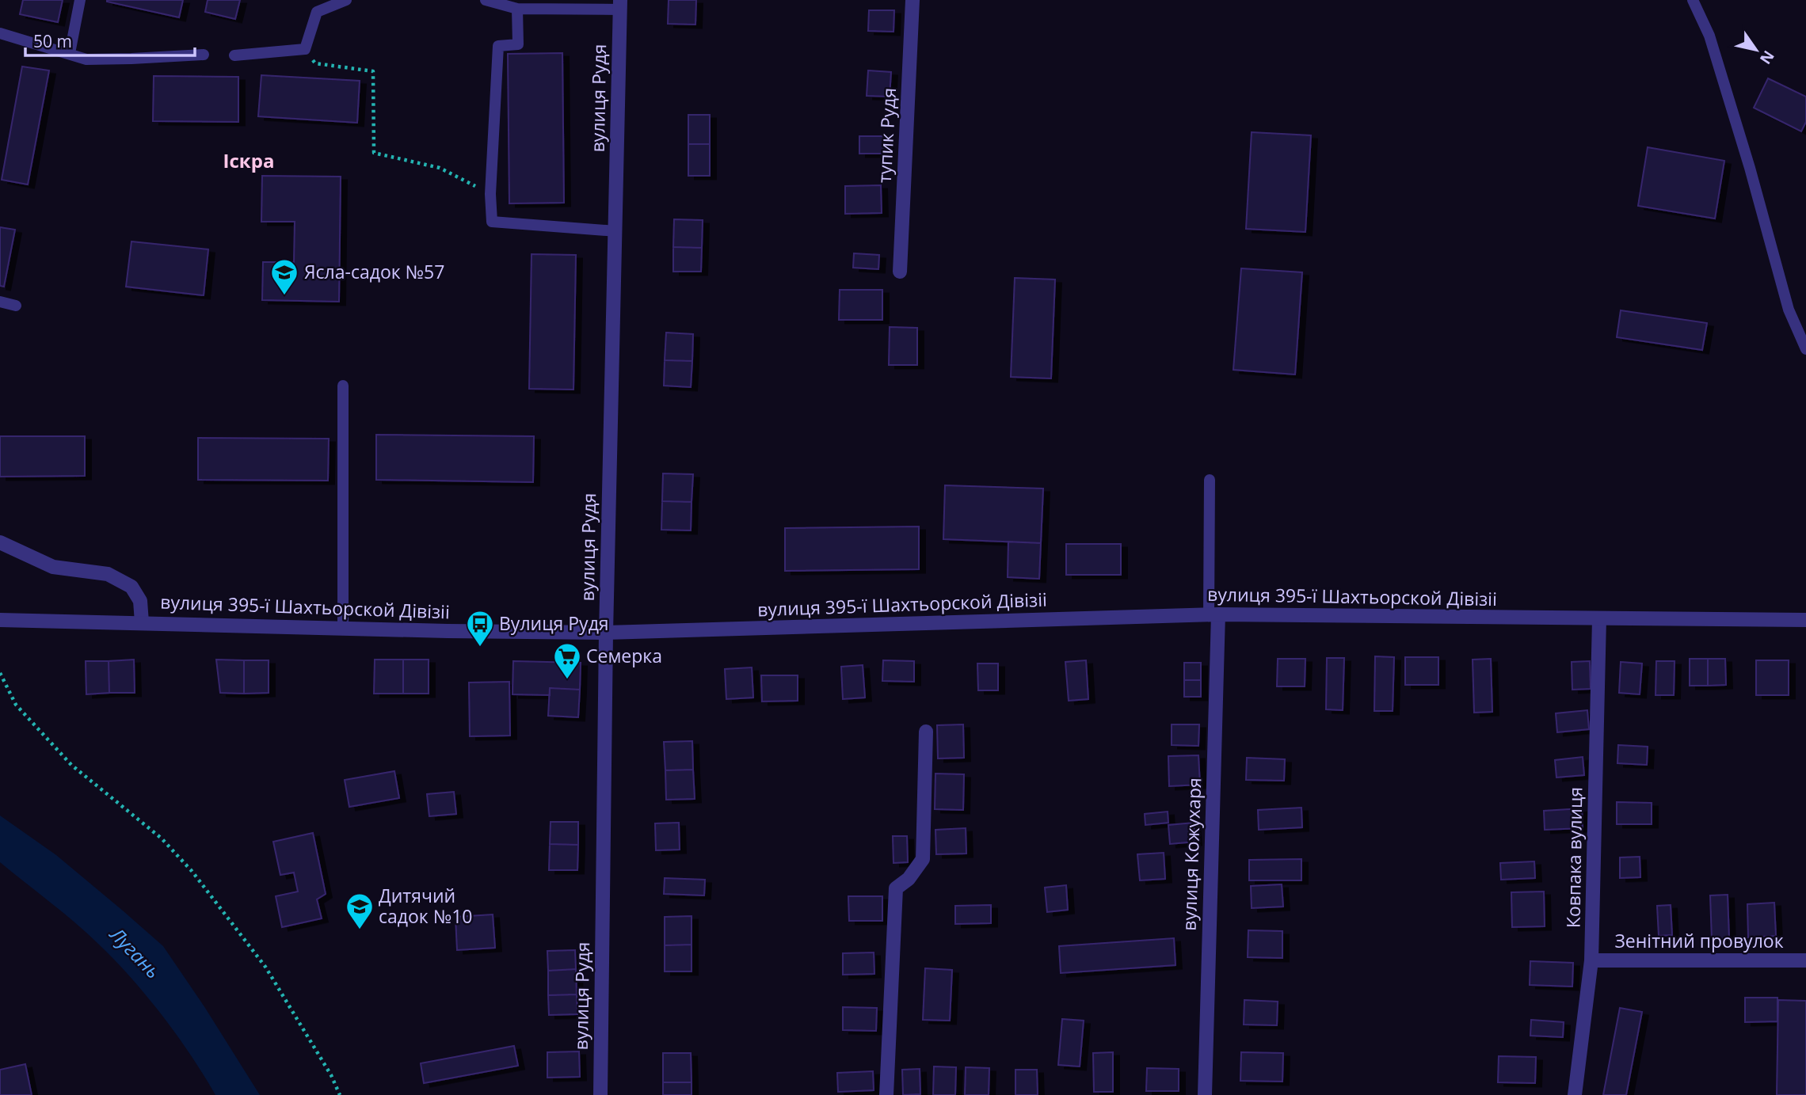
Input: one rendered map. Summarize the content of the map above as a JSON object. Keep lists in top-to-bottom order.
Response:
{
  "streets": {
    "street": [
      "вулиця Рудя",
      "тупик Рудя",
      "вулиця 395-ї Шахтьорской Дівізіі",
      "вулиця Кожухаря",
      "Ковпака вулиця",
      "Зенітний провулок"
    ]
  },
  "crossings": [
    ["вулиця Рудя", "вулиця 395-ї Шахтьорской Дівізіі"],
    ["вулиця 395-ї Шахтьорской Дівізіі", "вулиця Кожухаря"],
    ["вулиця 395-ї Шахтьорской Дівізіі", "Ковпака вулиця"],
    ["Ковпака вулиця", "Зенітний провулок"]
  ],
  "districts": ["Іскра"],
  "water": ["Лугань"],
  "places": {
    "school or university": ["Ясла-садок №57", "Дитячий садок №10"],
    "bus stop": ["Вулиця Рудя"],
    "supermarket": ["Семерка"]
  },
  "scale_bar": "50 m",
  "north": "bottom right"
}
